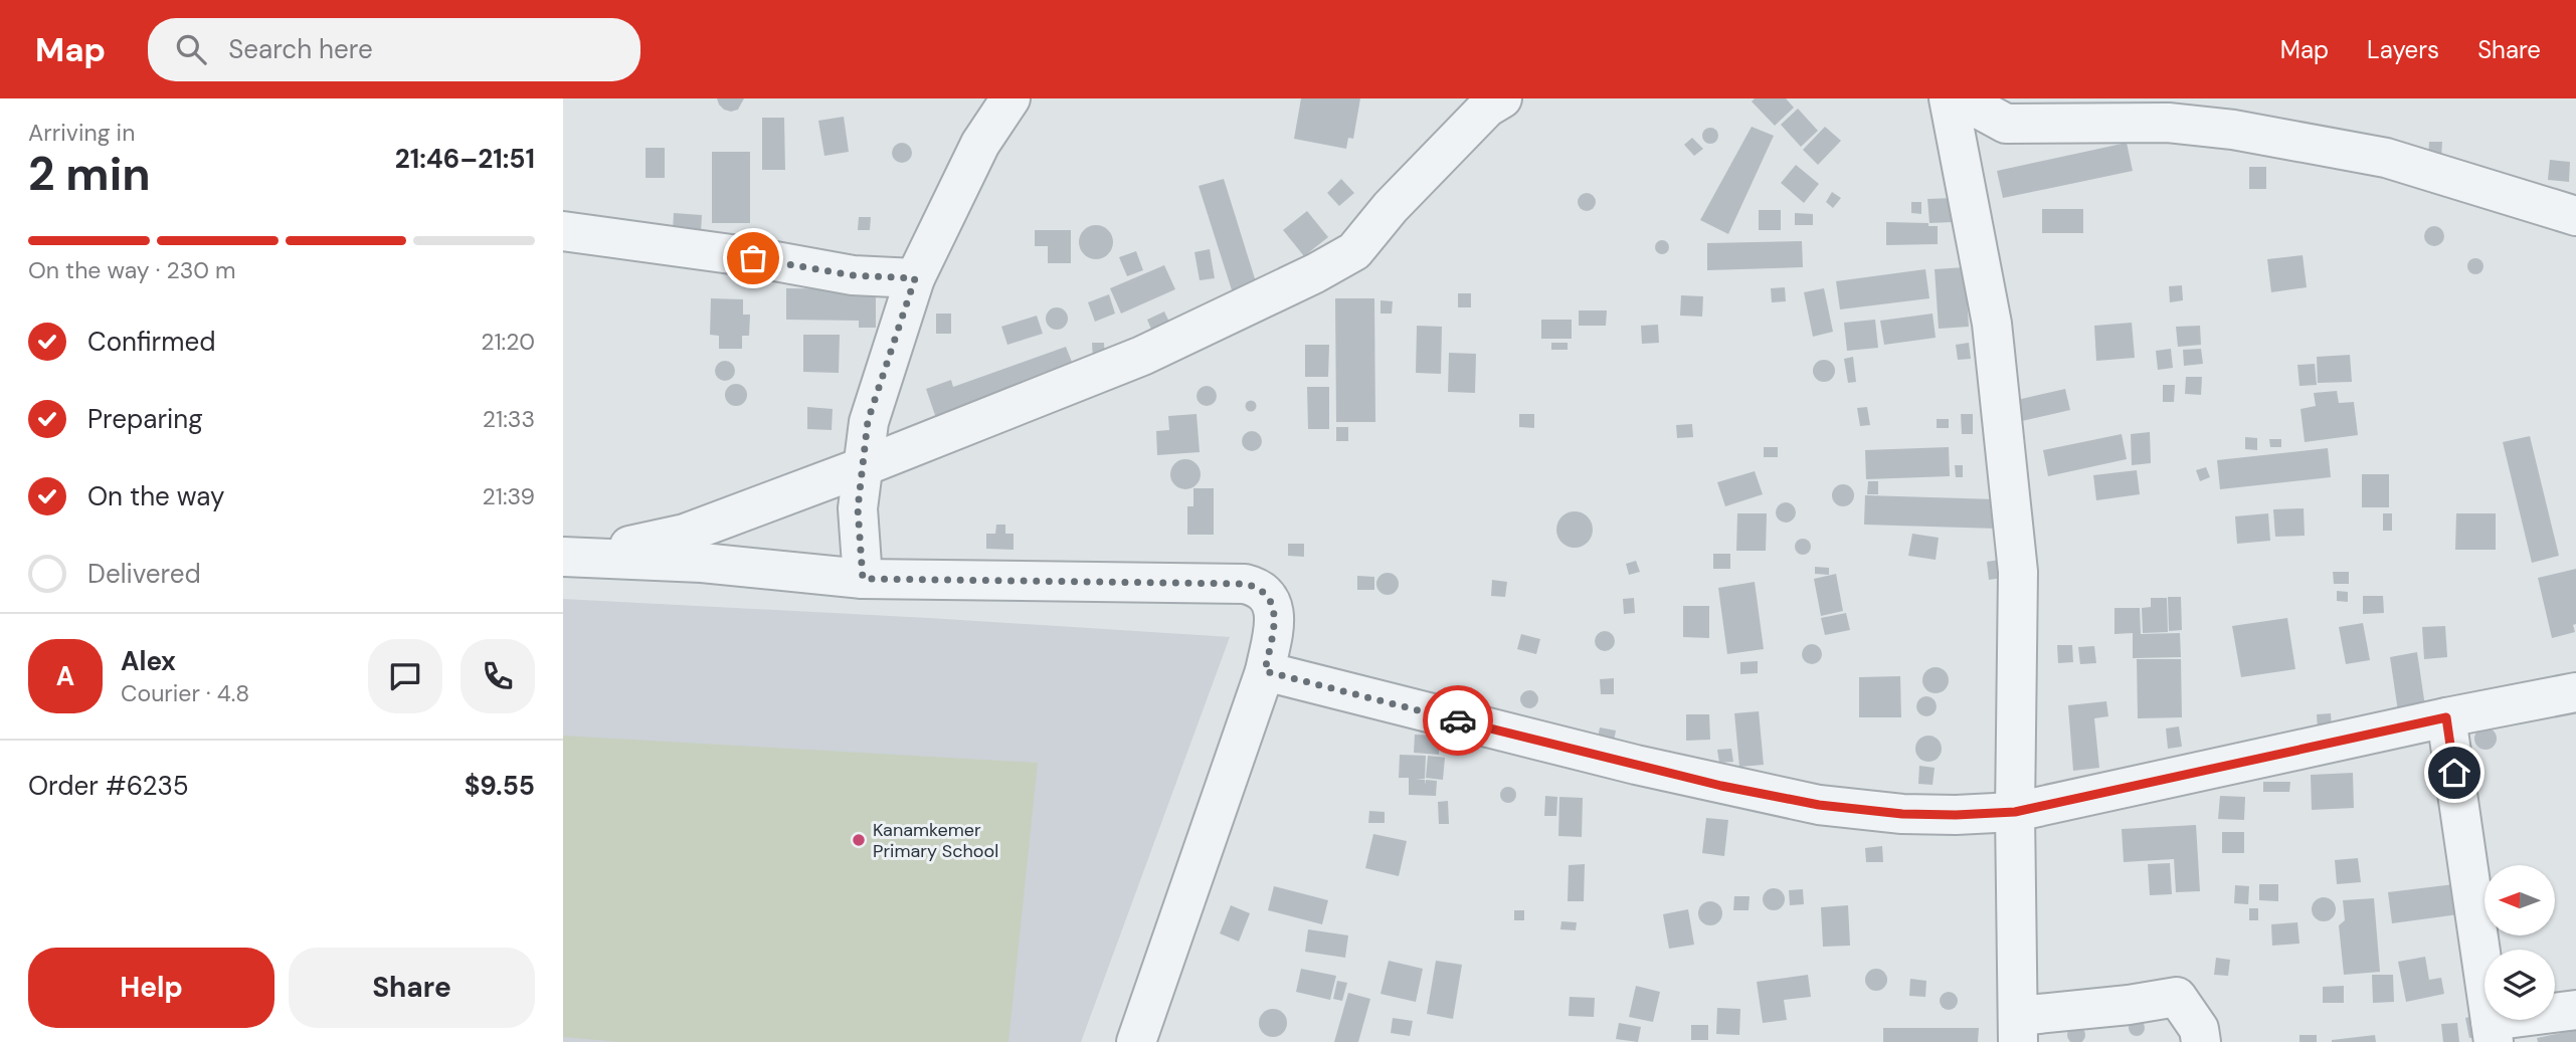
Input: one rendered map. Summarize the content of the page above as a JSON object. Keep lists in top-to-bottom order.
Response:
{
  "places": ["Kanamkemer Primary School"],
  "north": "left",
  "page": {
    "header": "Map",
    "search": "Search here",
    "nav": ["Map", "Layers", "Share"],
    "heading": ["2 min", "Arriving in", "21:46–21:51"],
    "panel": [
      "Alex",
      "Courier · 4.8",
      "Order #6235",
      "$9.55"
    ],
    "bar": "On the way · 230 m",
    "list": [
      ["Confirmed", "21:20"],
      ["Preparing", "21:33"],
      ["On the way", "21:39"],
      "Delivered"
    ],
    "round": "A",
    "buttons": ["Help", "Share"]
  }
}
